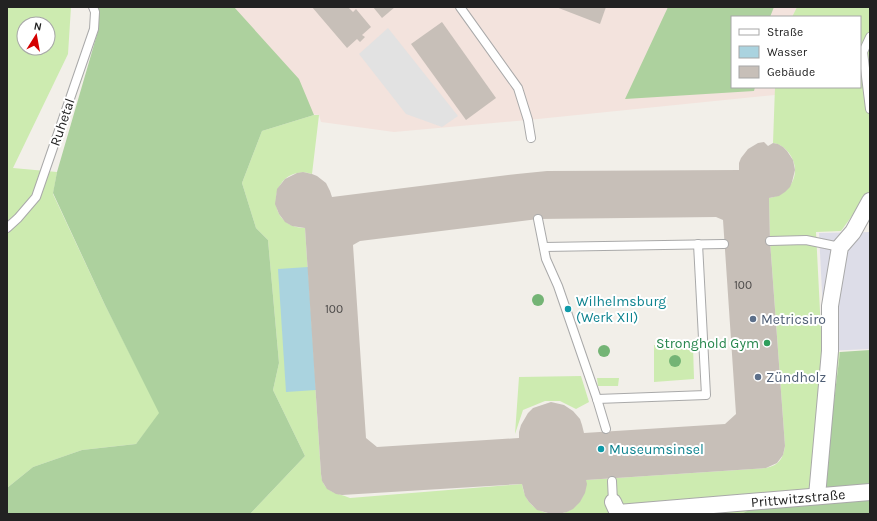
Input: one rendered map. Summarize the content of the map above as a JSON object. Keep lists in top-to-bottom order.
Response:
{
  "streets": {
    "street": ["Prittwitzstraße"],
    "lane": ["Ruhetal"]
  },
  "places": [
    "Wilhelmsburg (Werk XII)",
    "Metricsiro",
    "Stronghold Gym",
    "Zündholz",
    "Museumsinsel"
  ],
  "house_numbers": ["100", "100"],
  "legend": ["Straße", "Wasser", "Gebäude"],
  "north": "top"
}
